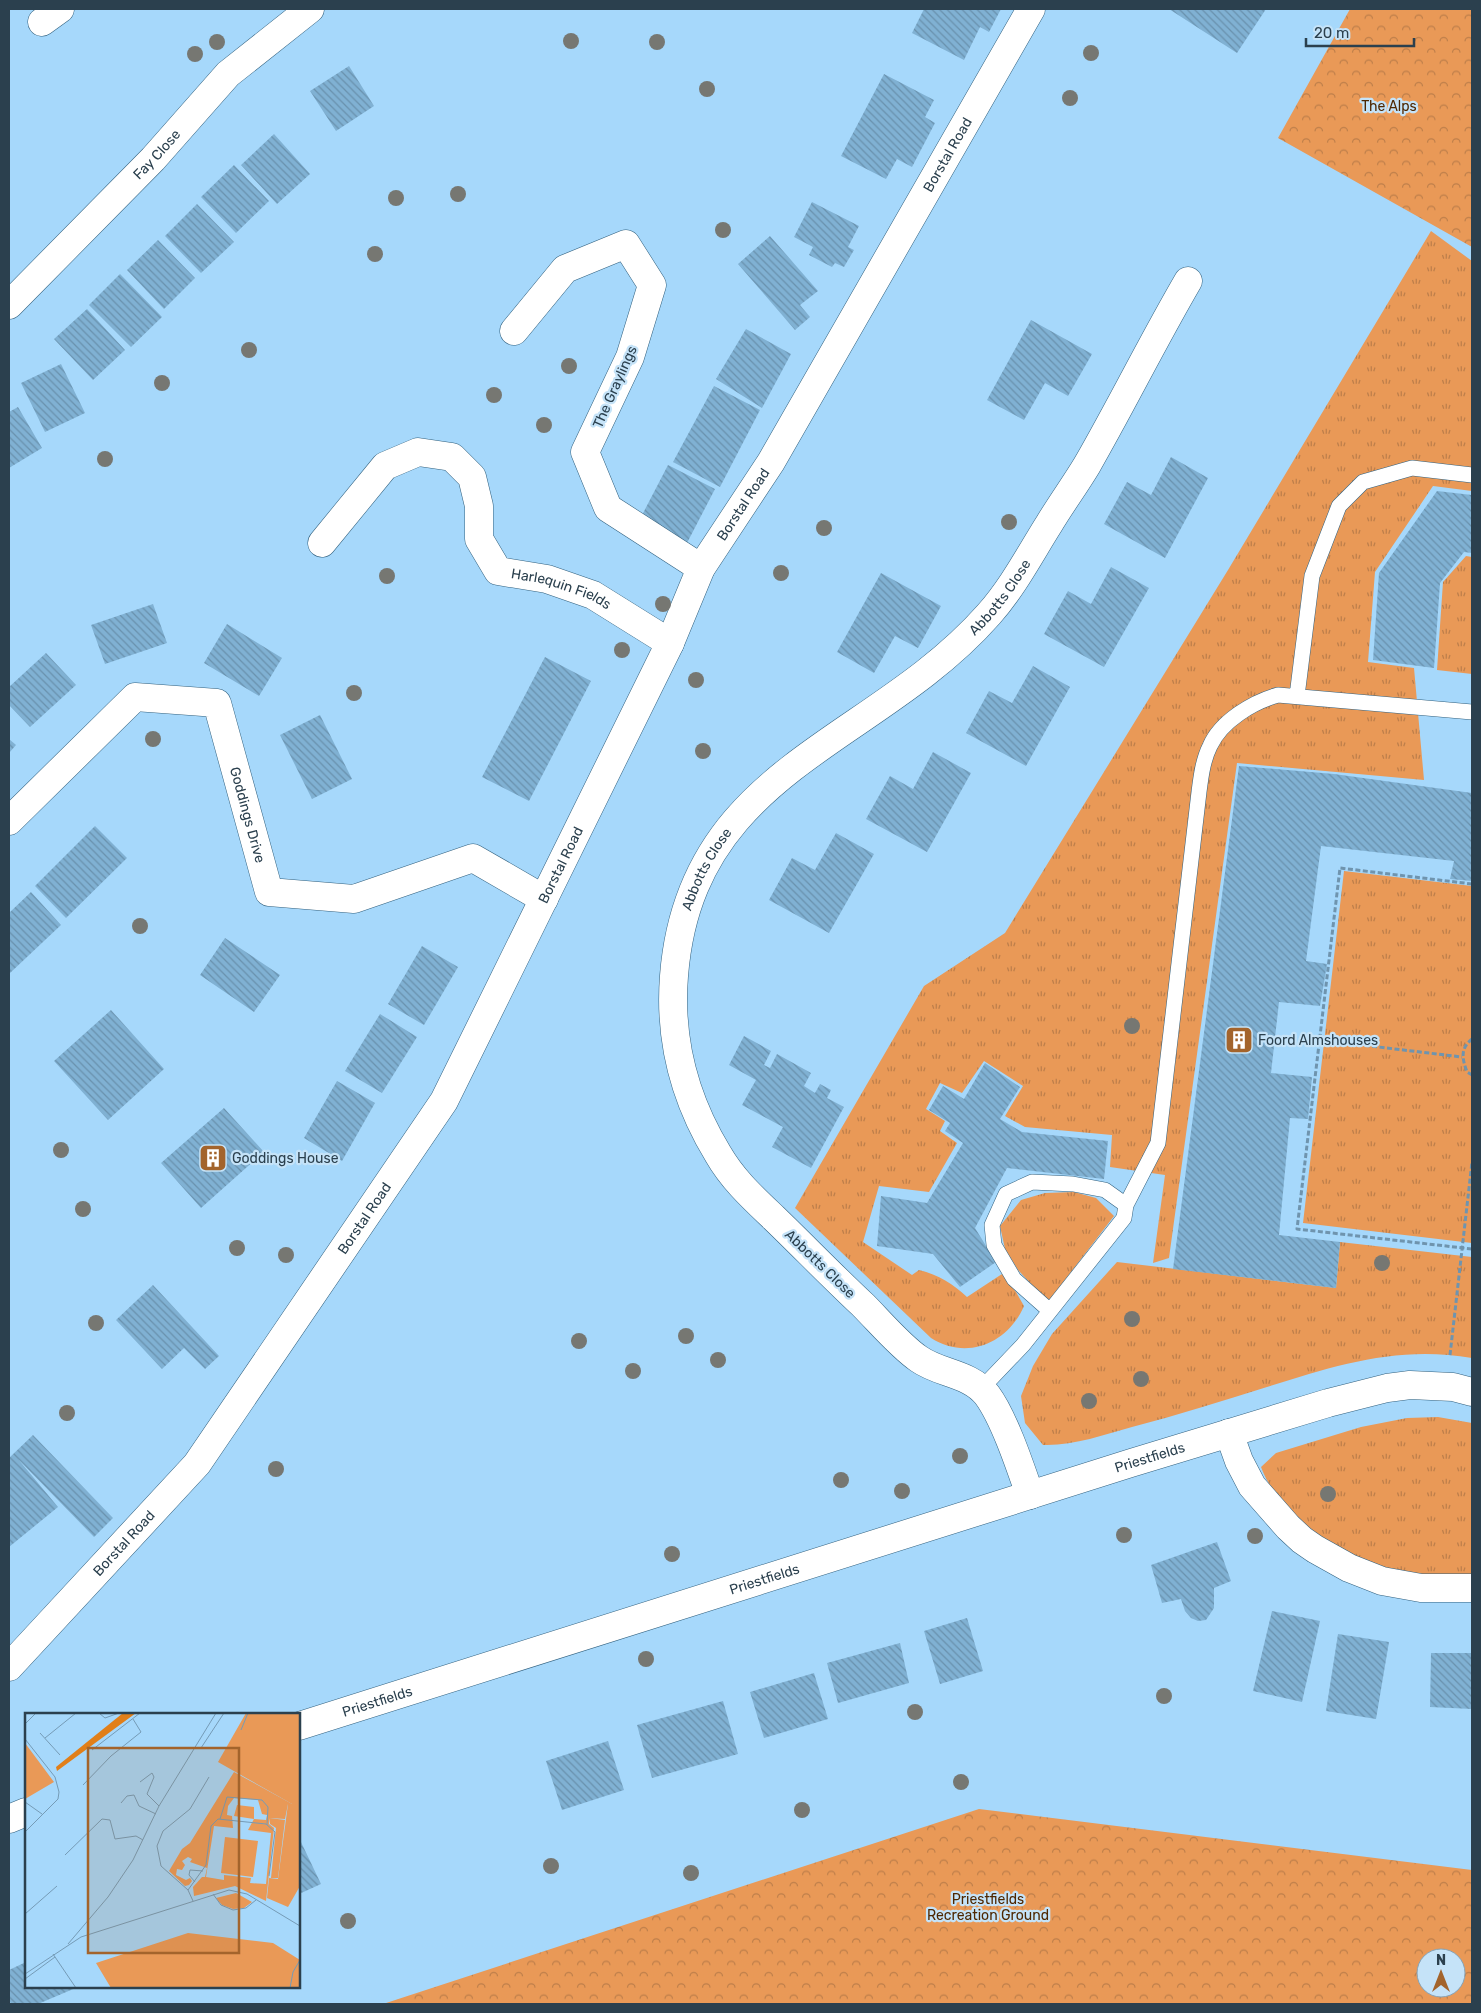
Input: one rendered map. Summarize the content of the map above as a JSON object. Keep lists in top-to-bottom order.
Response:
{
  "streets": {
    "street": [
      "Fay Close",
      "Borstal Road",
      "The Graylings",
      "Harlequin Fields",
      "Abbotts Close",
      "Goddings Drive",
      "Priestfields"
    ]
  },
  "crossings": [
    ["Borstal Road", "The Graylings"],
    ["Borstal Road", "Harlequin Fields"],
    ["Borstal Road", "Goddings Drive"],
    ["Abbotts Close", "Priestfields"]
  ],
  "parks": ["The Alps", "Priestfields Recreation Ground"],
  "places": {
    "building": ["Foord Almshouses", "Goddings House"]
  },
  "scale_bar": "20 m",
  "north": "top"
}
